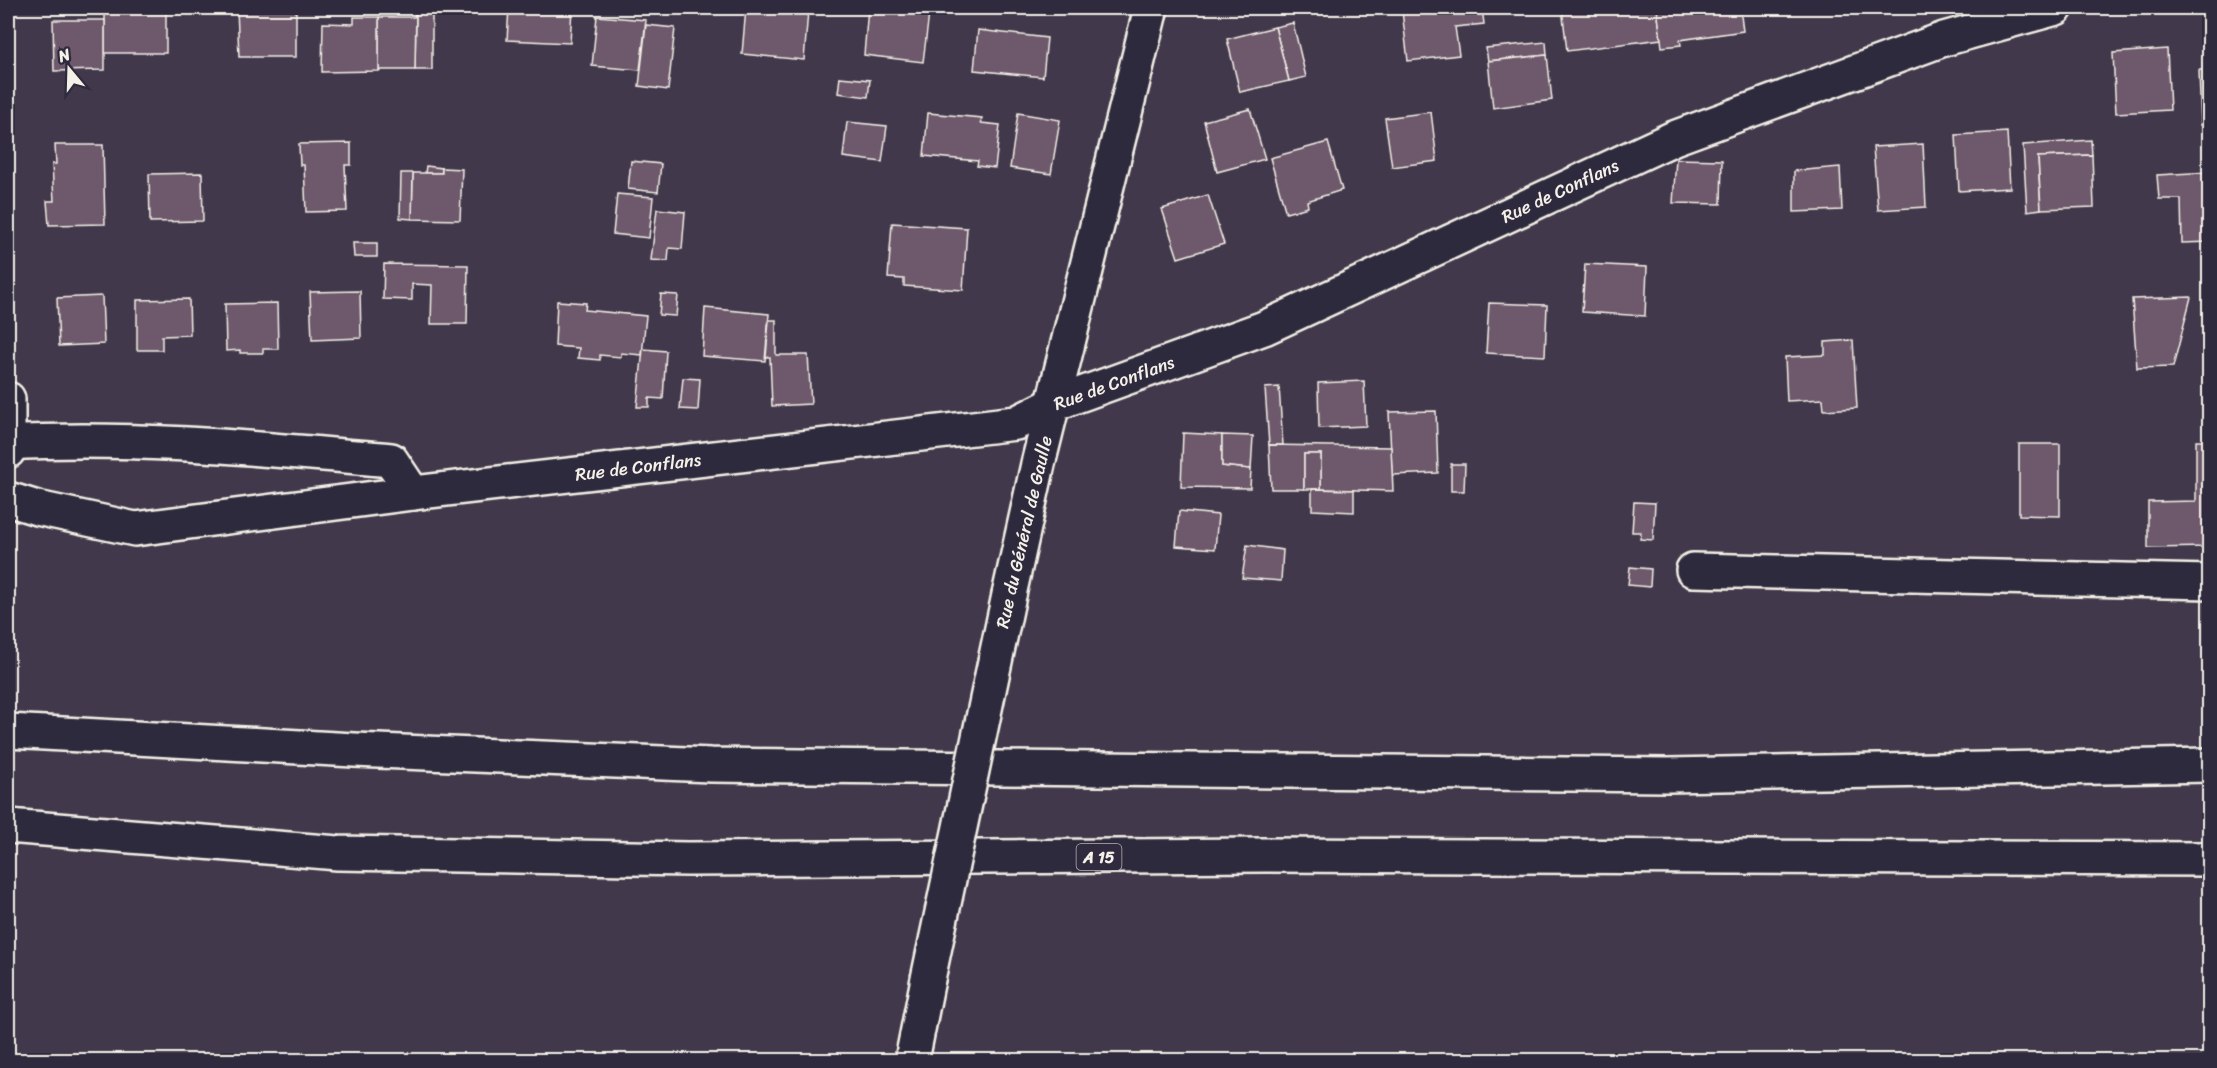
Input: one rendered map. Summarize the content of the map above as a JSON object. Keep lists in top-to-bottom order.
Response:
{
  "streets": {
    "main road": ["Rue de Conflans", "Rue du Général de Gaulle", "A 15"]
  },
  "crossings": [
    ["Rue de Conflans", "Rue du Général de Gaulle"]
  ],
  "north": "top"
}
